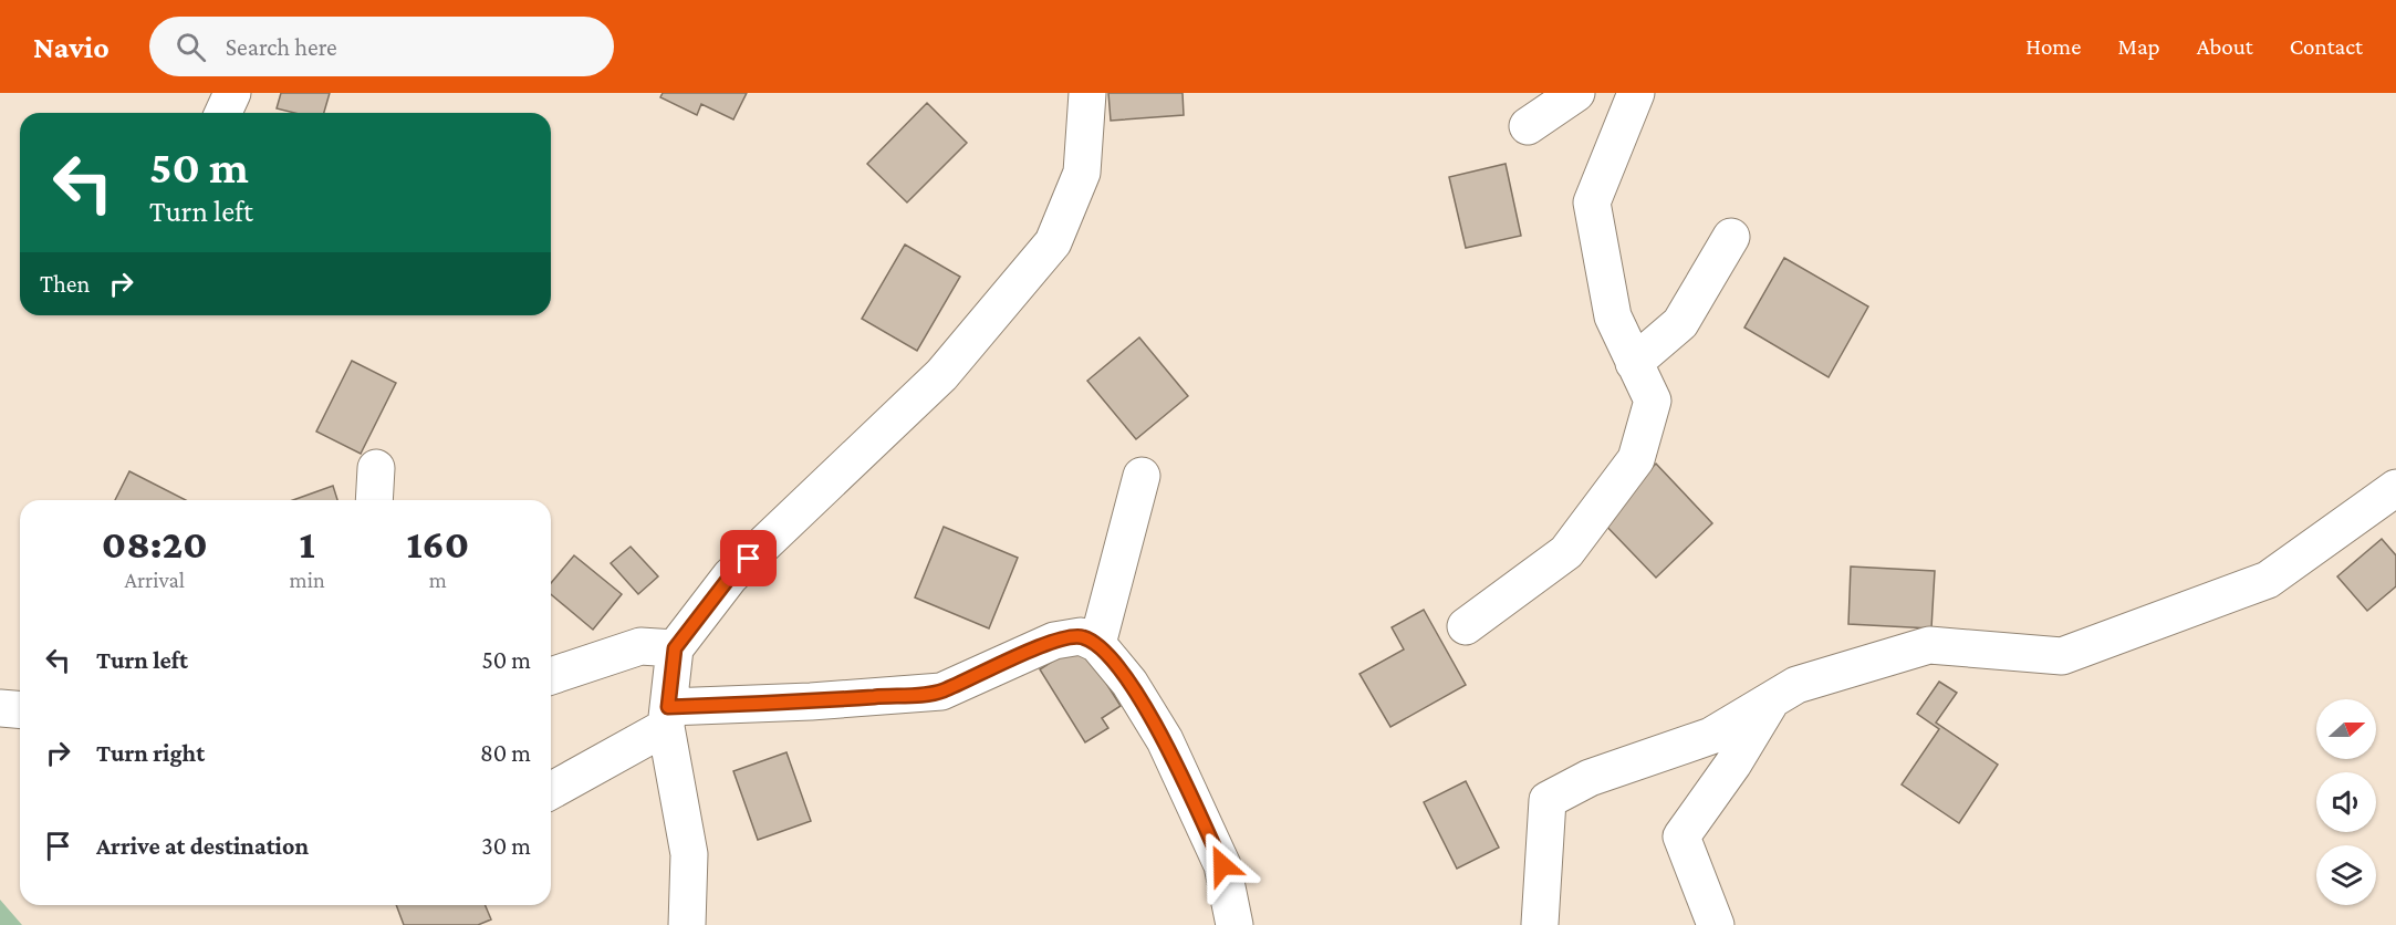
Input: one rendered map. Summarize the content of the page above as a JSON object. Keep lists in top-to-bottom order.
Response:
{
  "north": "right",
  "page": {
    "header": "Navio",
    "search": "Search here",
    "nav": [
      "Home",
      "Map",
      "About",
      "Contact"
    ],
    "turn": ["50 m", "Turn left"],
    "then": "Then",
    "eta": [
      "08:20",
      "Arrival",
      "1",
      "min",
      "160",
      "m"
    ],
    "list": [
      {
        "name": "Turn left",
        "value": "50 m"
      },
      {
        "name": "Turn right",
        "value": "80 m"
      },
      {
        "name": "Arrive at destination",
        "value": "30 m"
      }
    ]
  }
}
